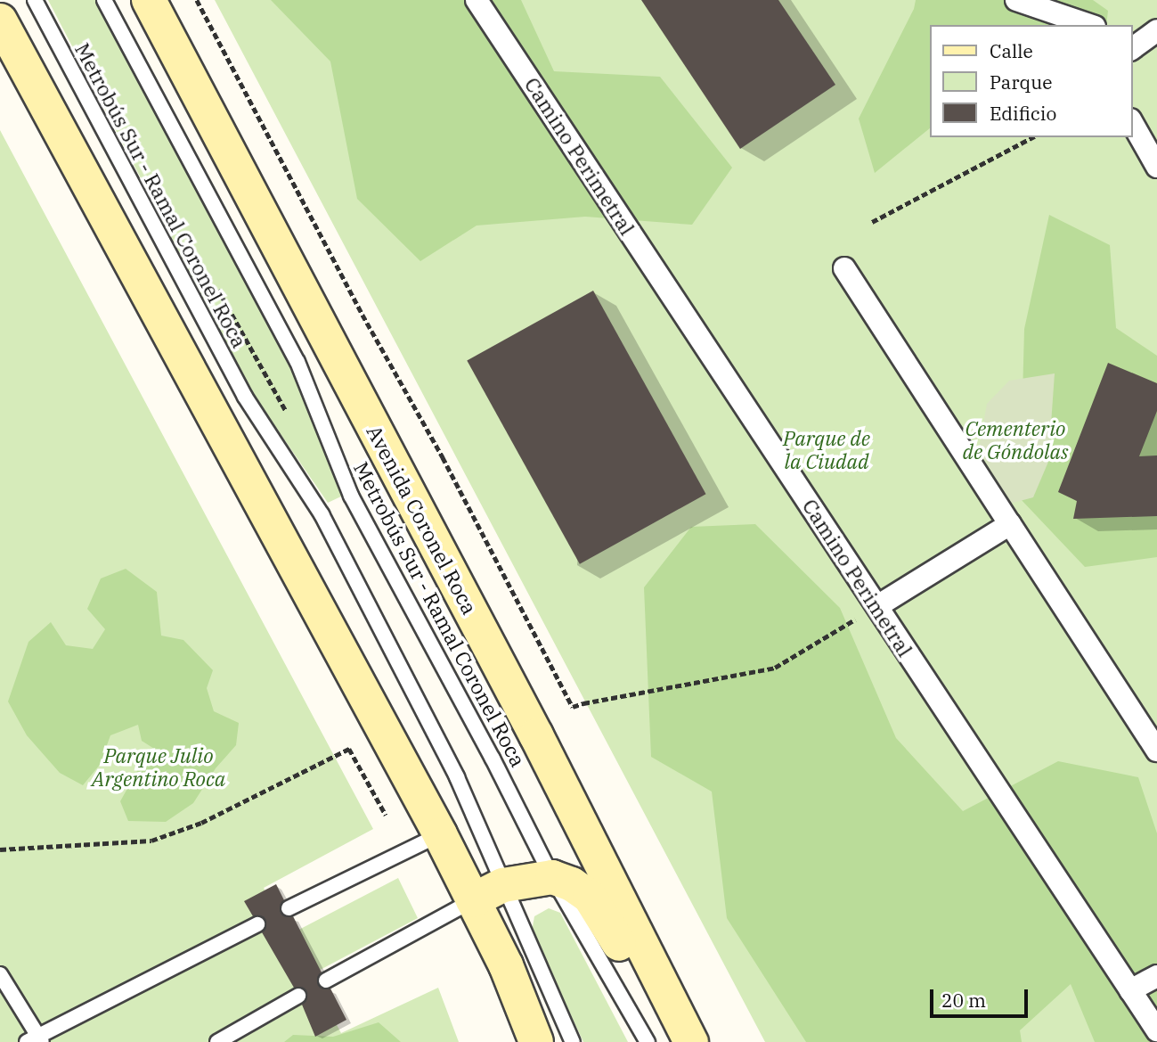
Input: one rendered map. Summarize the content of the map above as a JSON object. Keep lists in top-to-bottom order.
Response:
{
  "streets": {
    "main road": ["Avenida Coronel Roca"],
    "street": ["Camino Perimetral"],
    "lane": ["Metrobús Sur - Ramal Coronel Roca"]
  },
  "parks": ["Cementerio de Góndolas", "Parque de la Ciudad", "Parque Julio Argentino Roca"],
  "legend": ["Calle", "Parque", "Edificio"],
  "scale_bar": "20 m"
}
